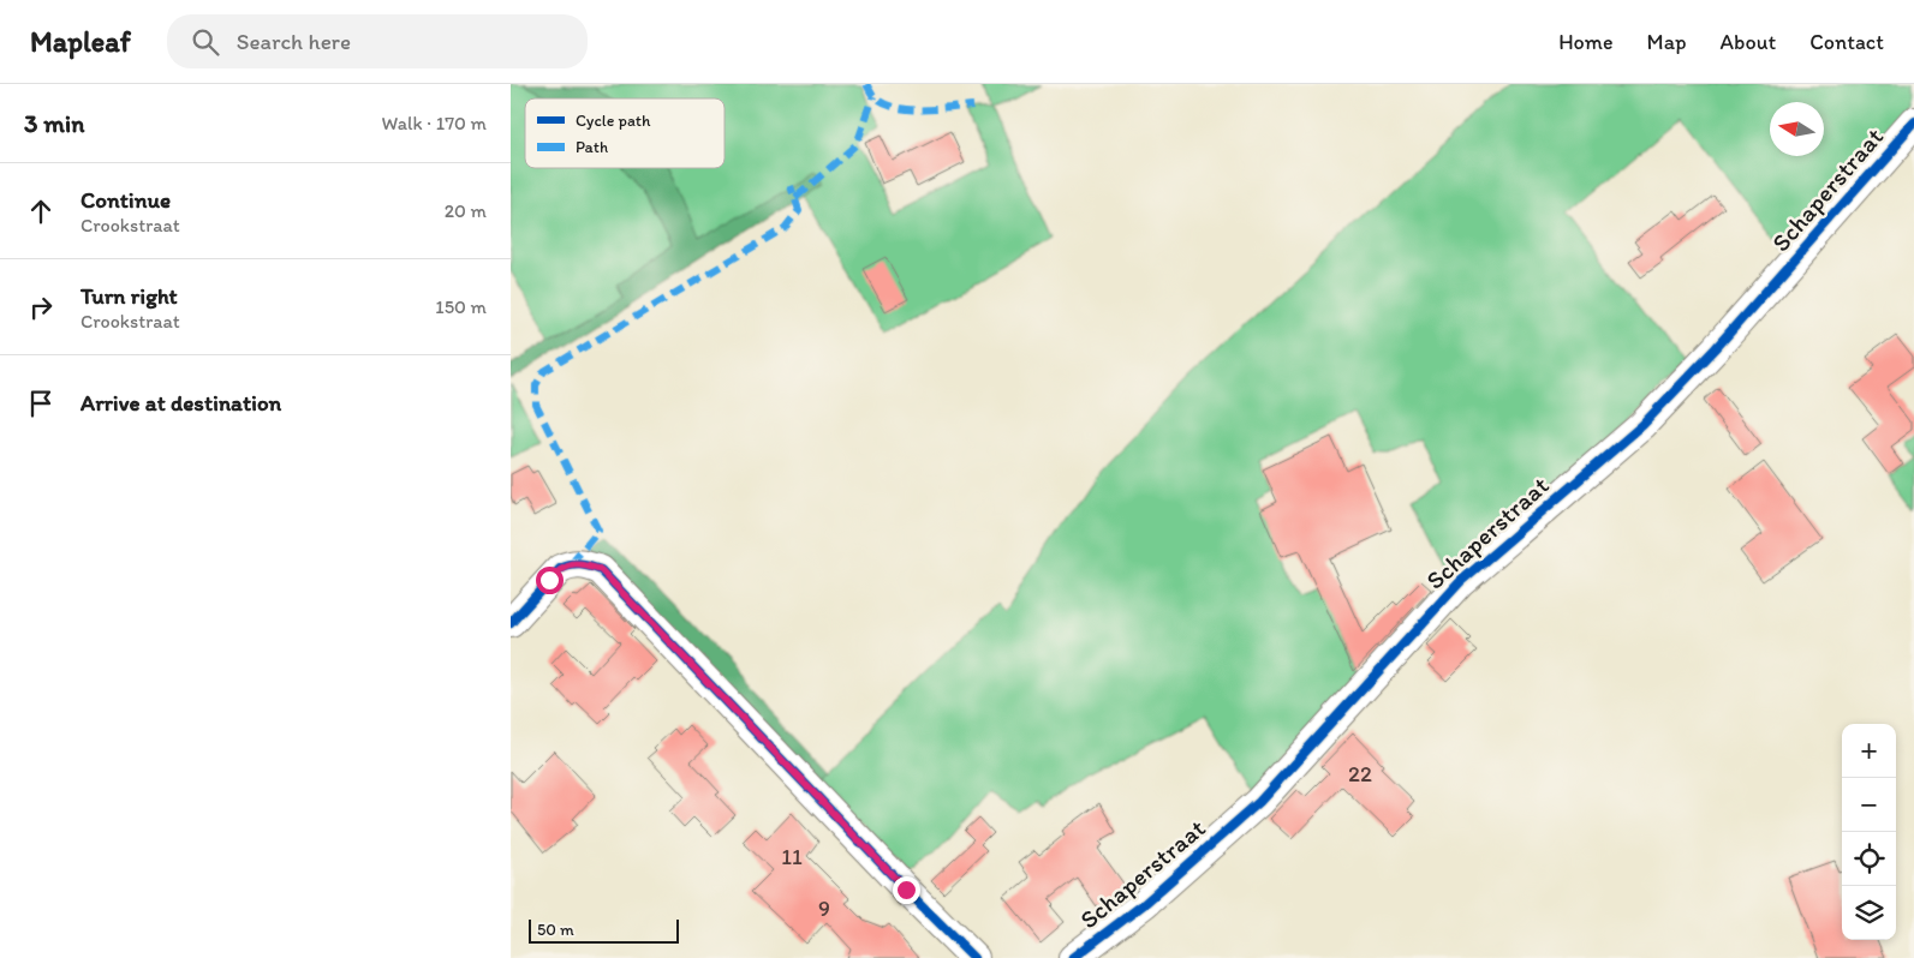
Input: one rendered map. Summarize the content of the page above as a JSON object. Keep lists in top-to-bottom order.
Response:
{
  "streets": {
    "street": ["Schaperstraat"]
  },
  "house_numbers": ["22", "11", "9"],
  "legend": ["Cycle path", "Path"],
  "scale_bar": "50 m",
  "north": "left",
  "page": {
    "header": "Mapleaf",
    "search": "Search here",
    "nav": [
      "Home",
      "Map",
      "About",
      "Contact"
    ],
    "heading": ["3 min", "Walk · 170 m"],
    "list": [
      ["Continue", "Crookstraat", "20 m"],
      ["Turn right", "Crookstraat", "150 m"],
      "Arrive at destination"
    ],
    "map_buttons": ["+", "−"],
    "scale": "50 m"
  }
}
